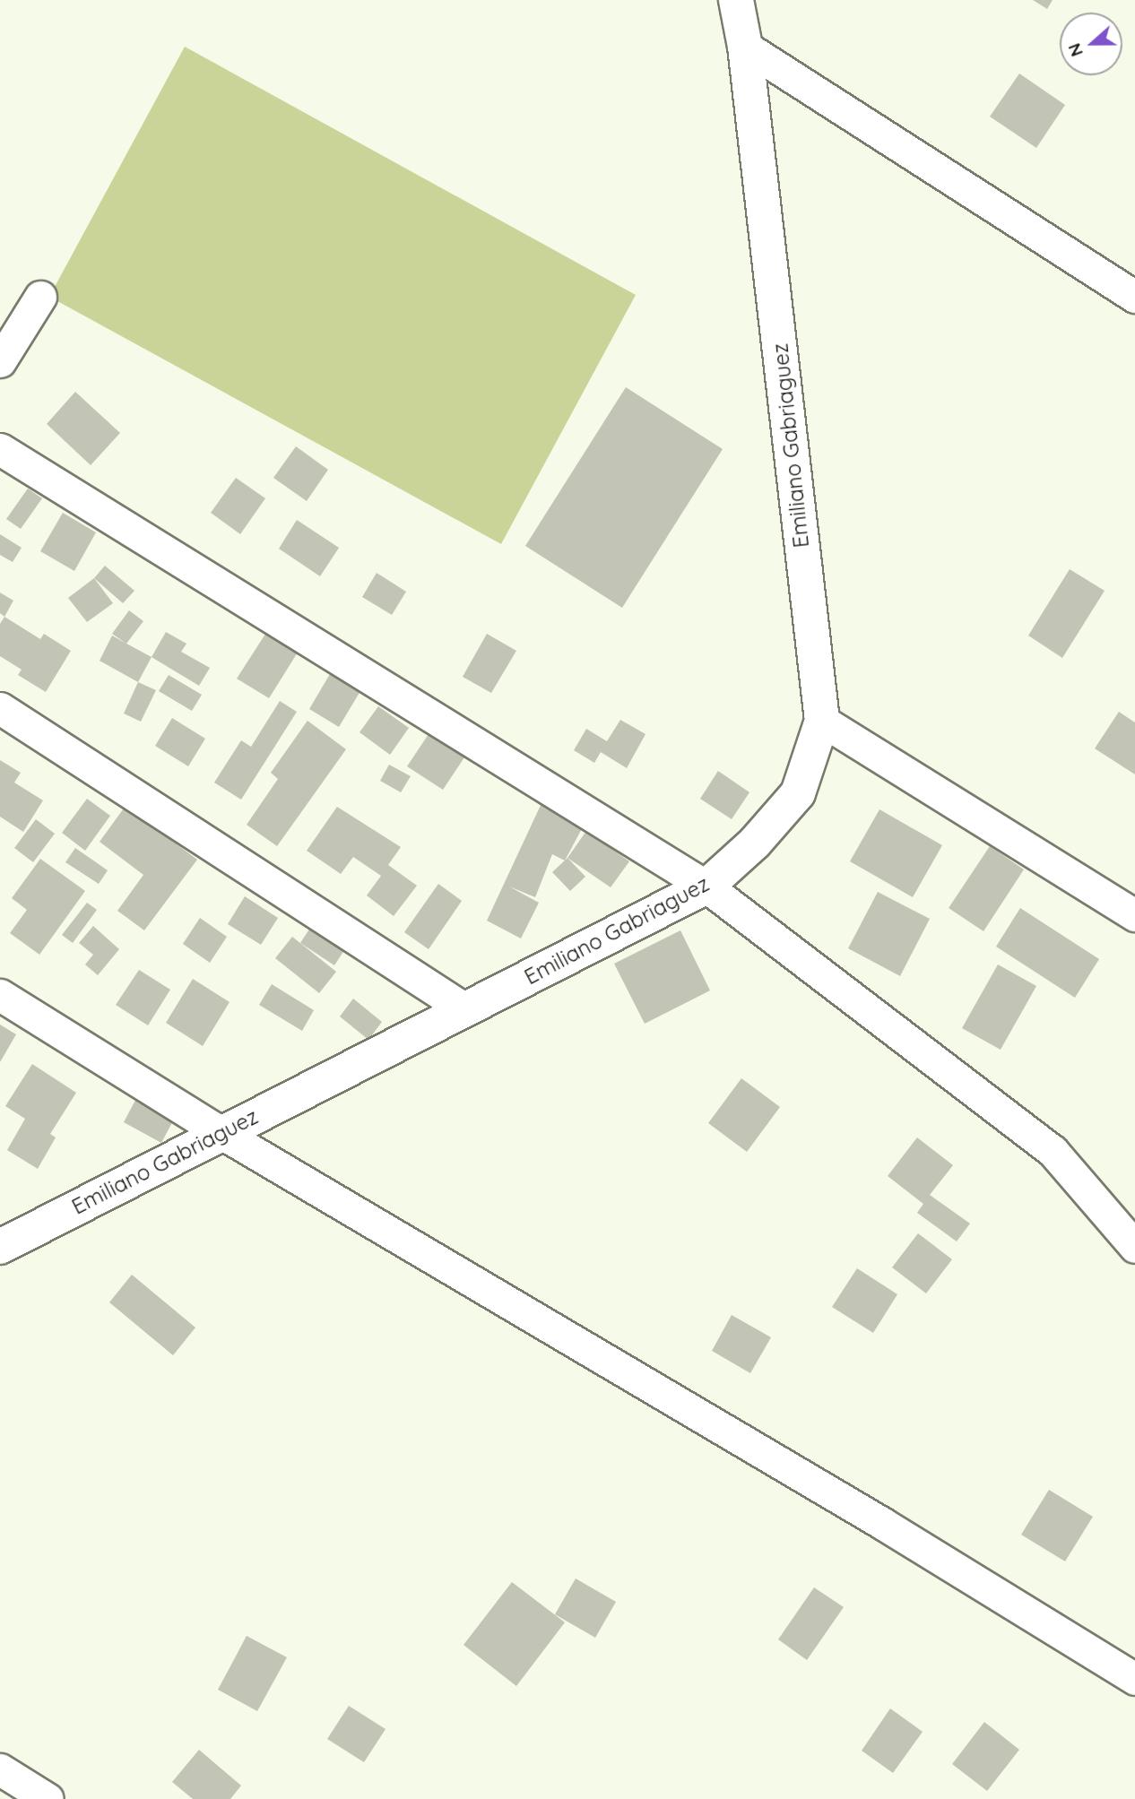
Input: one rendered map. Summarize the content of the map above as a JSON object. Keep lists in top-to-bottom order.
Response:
{
  "streets": {
    "main road": ["Emiliano Gabriaguez"]
  },
  "north": "left"
}
